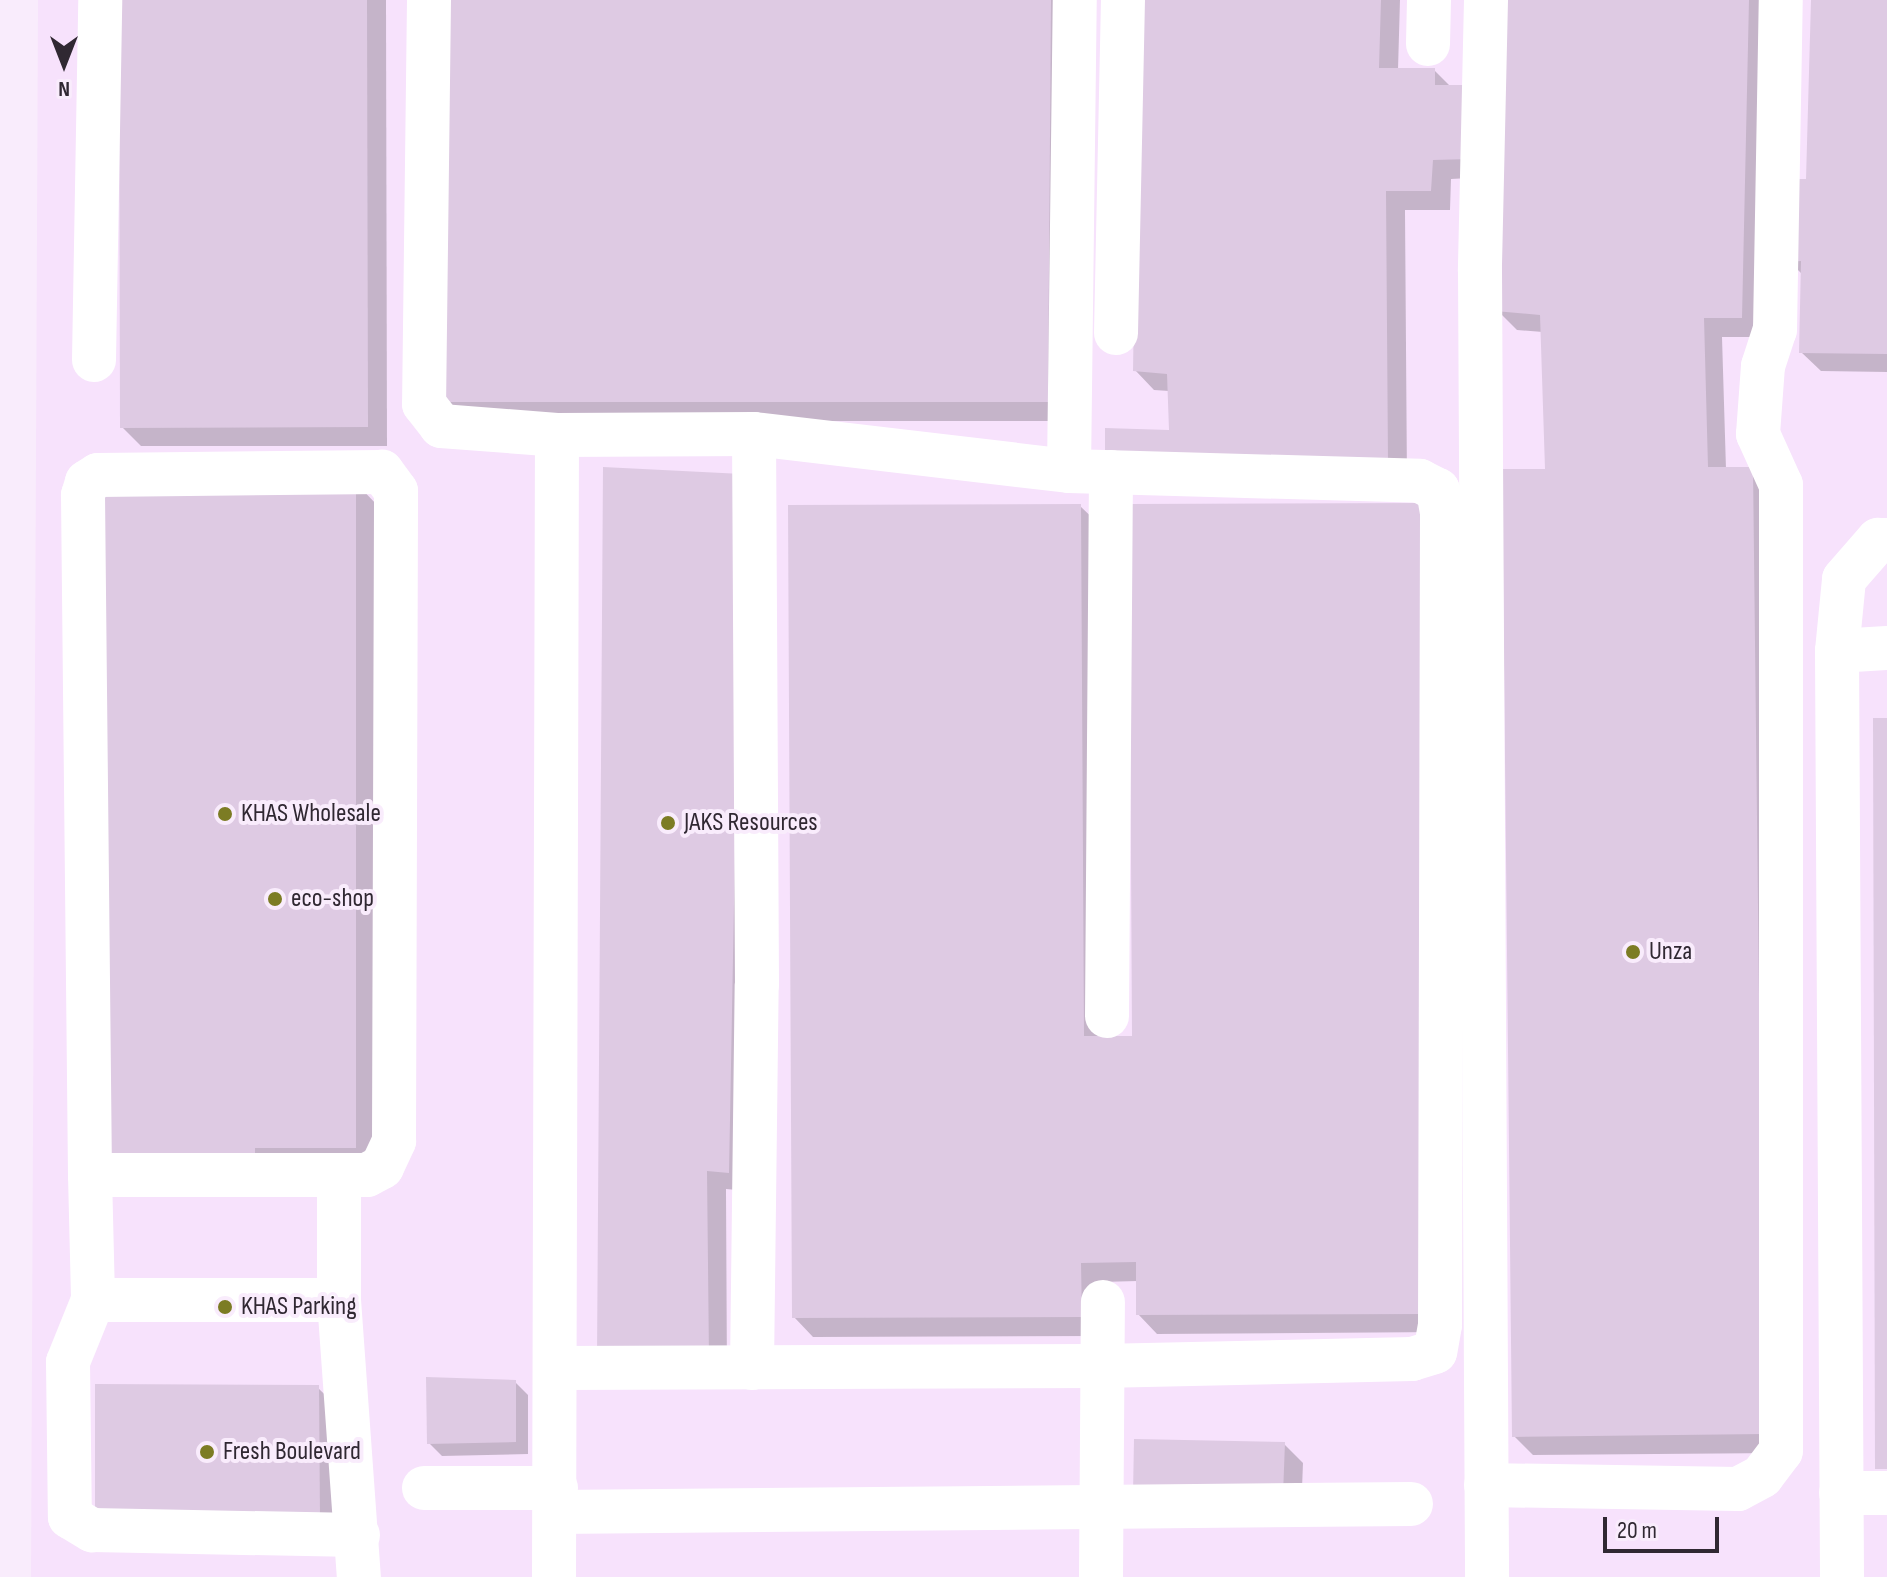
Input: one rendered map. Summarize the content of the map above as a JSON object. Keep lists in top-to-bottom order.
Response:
{
  "places": [
    "KHAS Wholesale",
    "JAKS Resources",
    "eco-shop",
    "Unza",
    "KHAS Parking",
    "Fresh Boulevard"
  ],
  "scale_bar": "20 m",
  "north": "bottom"
}
